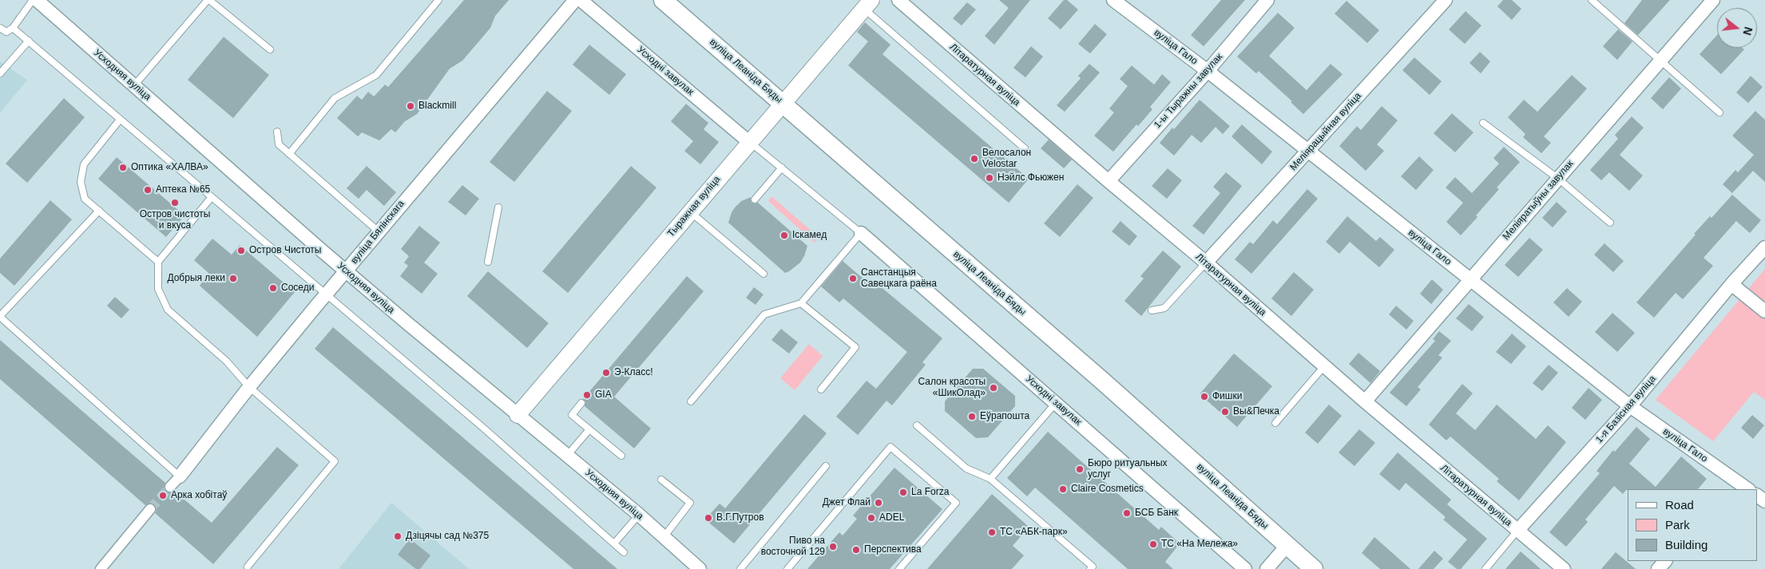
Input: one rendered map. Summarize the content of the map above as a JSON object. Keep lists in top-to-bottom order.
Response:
{
  "streets": {
    "main road": ["вуліца Леаніда Бяды"],
    "street": [
      "вуліца Гало",
      "Усходні завулак",
      "Усходняя вуліца",
      "Літаратурная вуліца",
      "1-ы Тыражны завулак",
      "Меліярацыйная вуліца",
      "Меліяратыўны завулак",
      "Тыражная вуліца",
      "вуліца Бялінскага",
      "1-я Базісная вуліца"
    ]
  },
  "crossings": [
    ["вуліца Гало", "1-ы Тыражны завулак"],
    ["вуліца Гало", "Меліярацыйная вуліца"],
    ["вуліца Гало", "Меліяратыўны завулак"],
    ["вуліца Гало", "1-я Базісная вуліца"],
    ["Усходні завулак", "Тыражная вуліца"],
    ["вуліца Леаніда Бяды", "Тыражная вуліца"],
    ["Усходняя вуліца", "Тыражная вуліца"],
    ["Усходняя вуліца", "вуліца Бялінскага"],
    ["Літаратурная вуліца", "1-ы Тыражны завулак"],
    ["Літаратурная вуліца", "Меліярацыйная вуліца"],
    ["Літаратурная вуліца", "Меліяратыўны завулак"],
    ["Літаратурная вуліца", "1-я Базісная вуліца"]
  ],
  "places": [
    "Blackmill",
    "Велосалон Velostar",
    "Оптика «ХАЛВА»",
    "Нэйлс Фьюжен",
    "Аптека №65",
    "Остров чистоты и вкуса",
    "Іскамед",
    "Остров Чистоты",
    "Добрыя леки",
    "Санстанцыя Савецкага раёна",
    "Соседи",
    "Э-Класс!",
    "Салон красоты «ШикОлад»",
    "GIA",
    "Фишки",
    "Вы&Печка",
    "Еўрапошта",
    "Бюро ритуальных услуг",
    "Claire Cosmetics",
    "La Forza",
    "Арка хобітаў",
    "Джет Флай",
    "БСБ Банк",
    "В.Г.Путров",
    "ADEL",
    "ТС «АБК-парк»",
    "Дзіцячы сад №375",
    "ТС «На Мележа»",
    "Пиво на восточной 129",
    "Перспектива"
  ],
  "legend": ["Road", "Park", "Building"],
  "north": "right"
}
